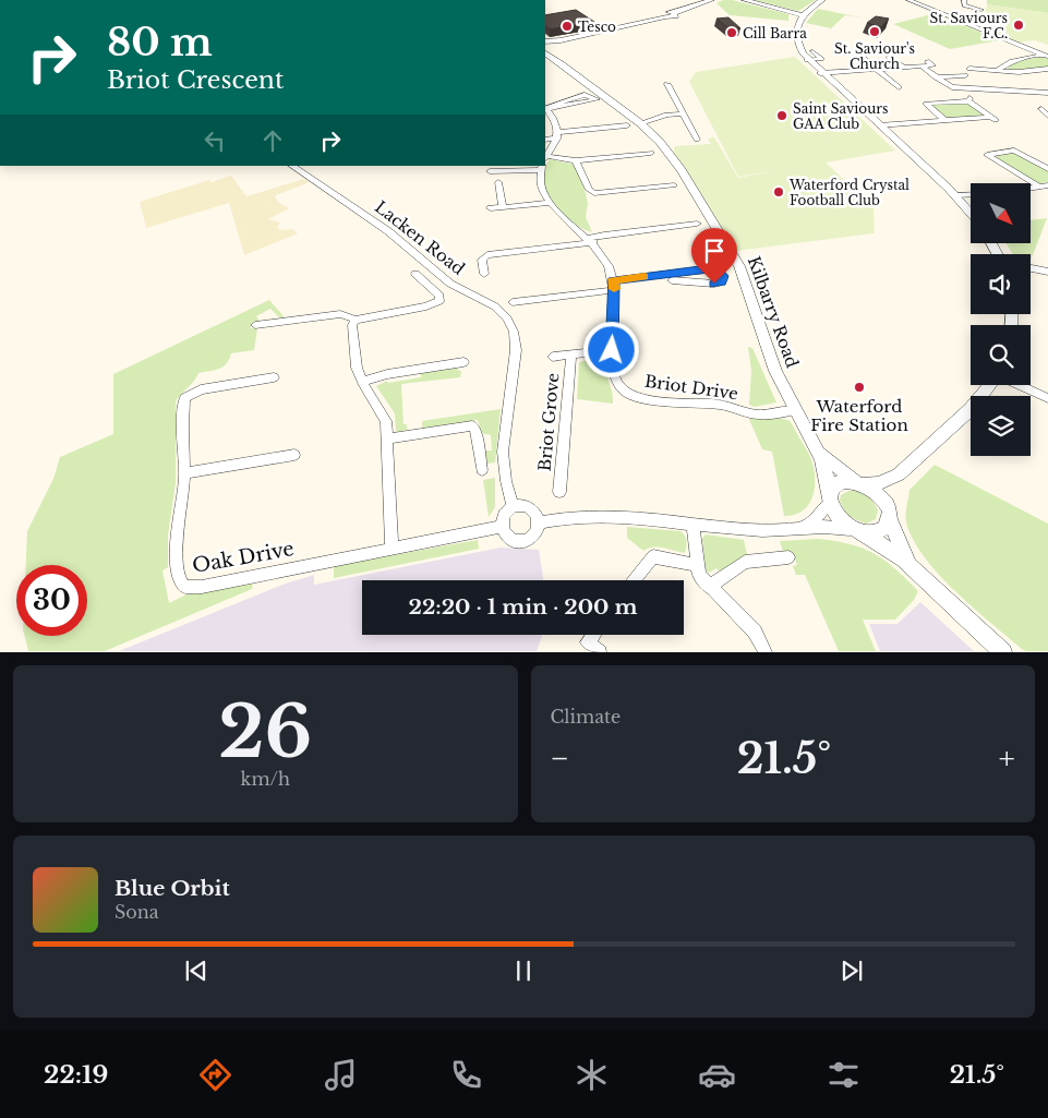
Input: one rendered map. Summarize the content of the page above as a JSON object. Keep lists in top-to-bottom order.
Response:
{
  "streets": {
    "street": [
      "Lacken Road",
      "Kilbarry Road",
      "Briot Drive",
      "Briot Grove",
      "Oak Drive"
    ]
  },
  "crossings": [
    ["Kilbarry Road", "Briot Drive"],
    ["Briot Drive", "Briot Grove"]
  ],
  "places": [
    "St. Saviours F.C.",
    "Tesco",
    "St. Saviour's Church",
    "Cill Barra",
    "Saint Saviours GAA Club",
    "Waterford Crystal Football Club",
    "Waterford Fire Station"
  ],
  "north": "bottom right",
  "page": {
    "turn": ["80 m", "Briot Crescent"],
    "limit": "30",
    "trip": "22:20 · 1 min · 200 m",
    "tile": [
      ["26", "km/h"],
      "Climate"
    ],
    "heat": ["−", "21.5°", "+"],
    "song": ["Blue Orbit", "Sona"],
    "tabs": ["22:19", "21.5°"]
  }
}
